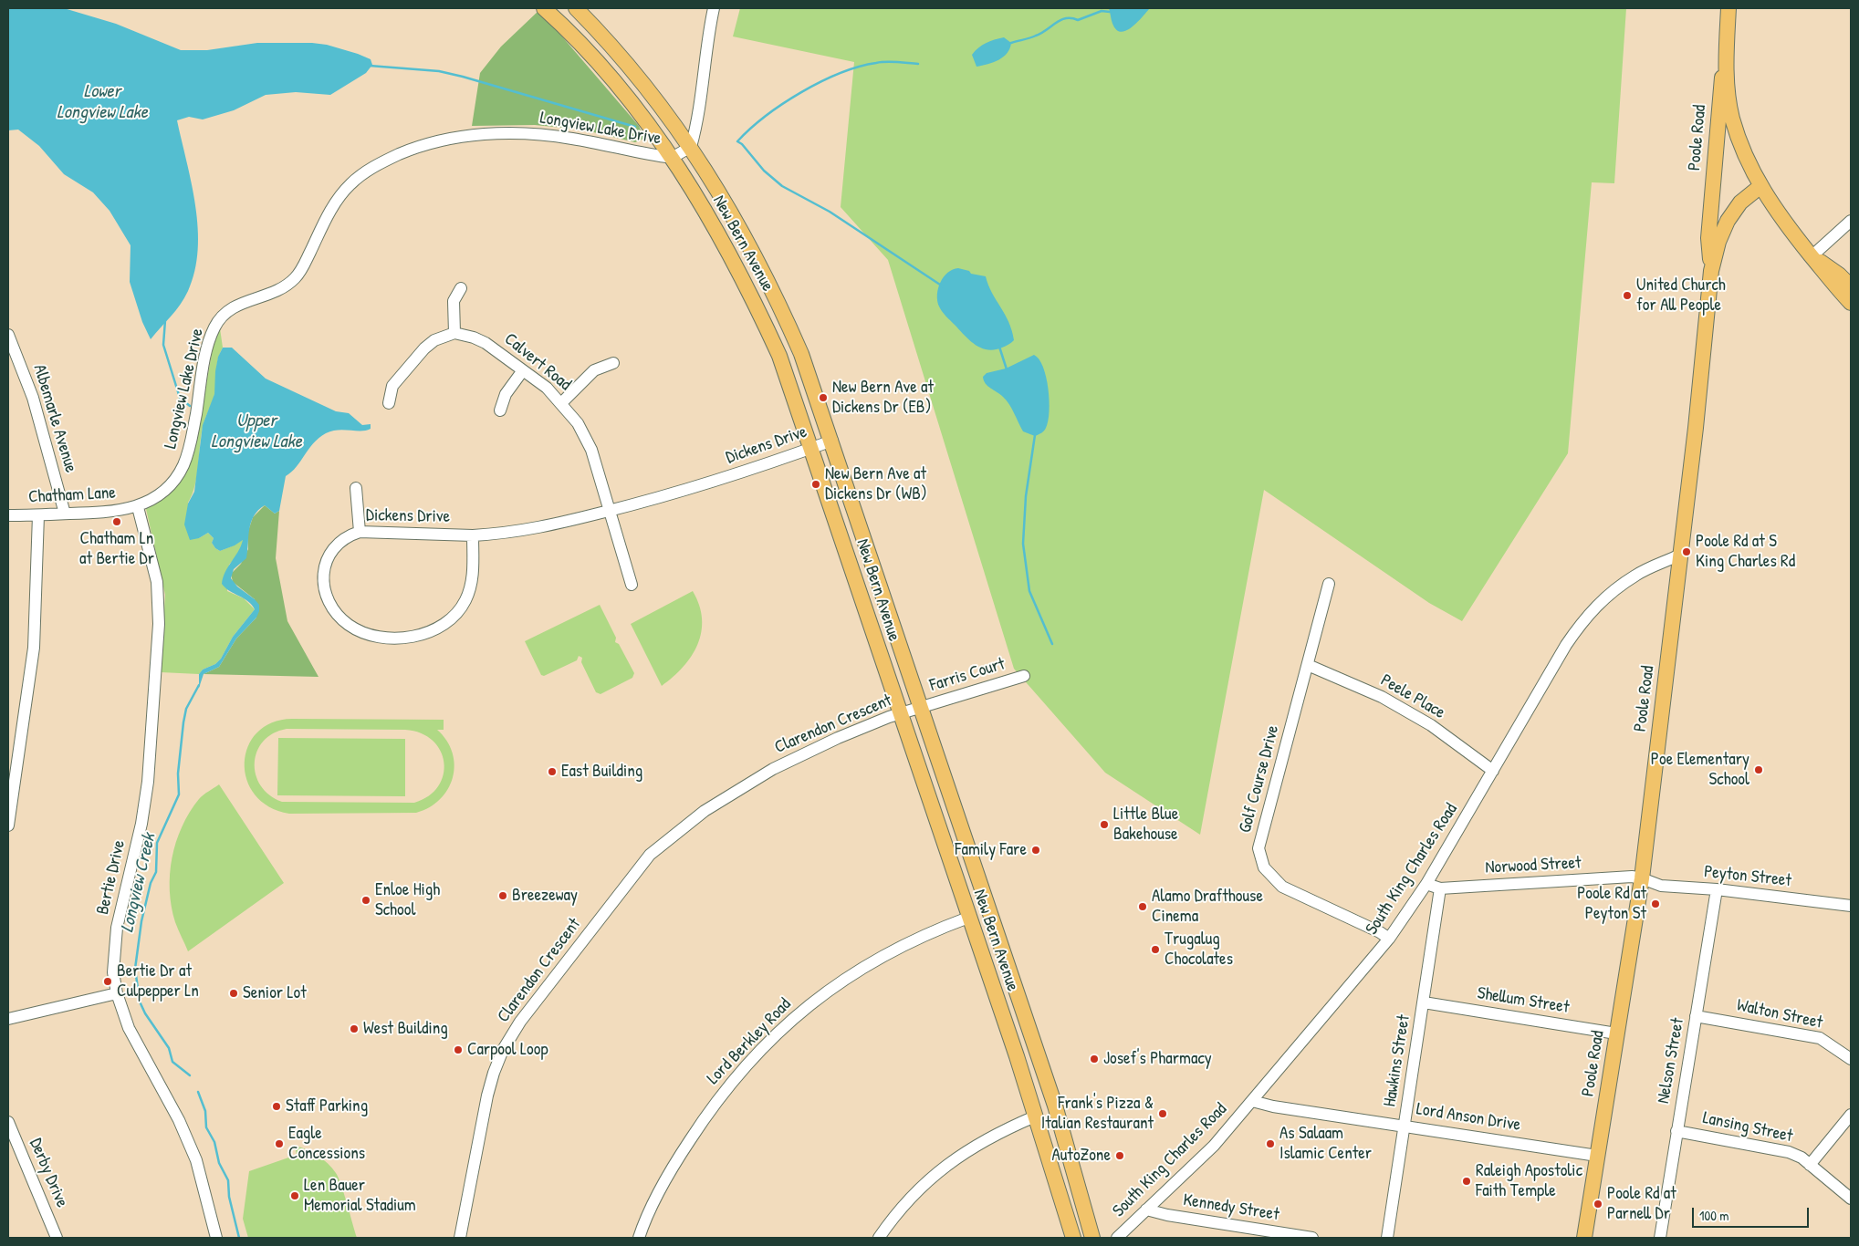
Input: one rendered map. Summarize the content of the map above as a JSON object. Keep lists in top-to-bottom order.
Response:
{
  "streets": {
    "main road": ["Poole Road", "New Bern Avenue"],
    "street": [
      "Longview Lake Drive",
      "Calvert Road",
      "Albemarle Avenue",
      "Dickens Drive",
      "Chatham Lane",
      "Farris Court",
      "Peele Place",
      "Clarendon Crescent",
      "Golf Course Drive",
      "Norwood Street",
      "South King Charles Road",
      "Peyton Street",
      "Bertie Drive",
      "Shellum Street",
      "Walton Street",
      "Lord Berkley Road",
      "Hawkins Street",
      "Nelson Street",
      "Lord Anson Drive",
      "Lansing Street",
      "Derby Drive",
      "Kennedy Street"
    ]
  },
  "crossings": [
    ["Longview Lake Drive", "New Bern Avenue"],
    ["Longview Lake Drive", "Chatham Lane"],
    ["Longview Lake Drive", "Bertie Drive"],
    ["Poole Road", "Norwood Street"],
    ["Poole Road", "South King Charles Road"],
    ["Poole Road", "Peyton Street"],
    ["Poole Road", "Shellum Street"],
    ["Poole Road", "Lord Anson Drive"],
    ["New Bern Avenue", "Dickens Drive"],
    ["New Bern Avenue", "Farris Court"],
    ["New Bern Avenue", "Clarendon Crescent"],
    ["New Bern Avenue", "Lord Berkley Road"],
    ["Calvert Road", "Dickens Drive"],
    ["Albemarle Avenue", "Chatham Lane"],
    ["Chatham Lane", "Bertie Drive"],
    ["Farris Court", "Clarendon Crescent"],
    ["Peele Place", "Golf Course Drive"],
    ["Peele Place", "South King Charles Road"],
    ["Golf Course Drive", "South King Charles Road"],
    ["Norwood Street", "South King Charles Road"],
    ["Norwood Street", "Peyton Street"],
    ["Norwood Street", "Hawkins Street"],
    ["South King Charles Road", "Lord Anson Drive"],
    ["South King Charles Road", "Kennedy Street"],
    ["Peyton Street", "Nelson Street"],
    ["Shellum Street", "Hawkins Street"],
    ["Walton Street", "Nelson Street"],
    ["Hawkins Street", "Lord Anson Drive"],
    ["Nelson Street", "Lansing Street"]
  ],
  "water": ["Lower Longview Lake", "Upper Longview Lake", "Longview Creek"],
  "places": [
    "United Church for All People",
    "New Bern Ave at Dickens Dr (EB)",
    "New Bern Ave at Dickens Dr (WB)",
    "Chatham Ln at Bertie Dr",
    "Poole Rd at S King Charles Rd",
    "Poe Elementary School",
    "East Building",
    "Little Blue Bakehouse",
    "Family Fare",
    "Breezeway",
    "Enloe High School",
    "Poole Rd at Peyton St",
    "Alamo Drafthouse Cinema",
    "Trugalug Chocolates",
    "Bertie Dr at Culpepper Ln",
    "Senior Lot",
    "West Building",
    "Carpool Loop",
    "Josef's Pharmacy",
    "Staff Parking",
    "Frank's Pizza & Italian Restaurant",
    "Eagle Concessions",
    "As Salaam Islamic Center",
    "AutoZone",
    "Raleigh Apostolic Faith Temple",
    "Len Bauer Memorial Stadium",
    "Poole Rd at Parnell Dr"
  ],
  "scale_bar": "100 m"
}
